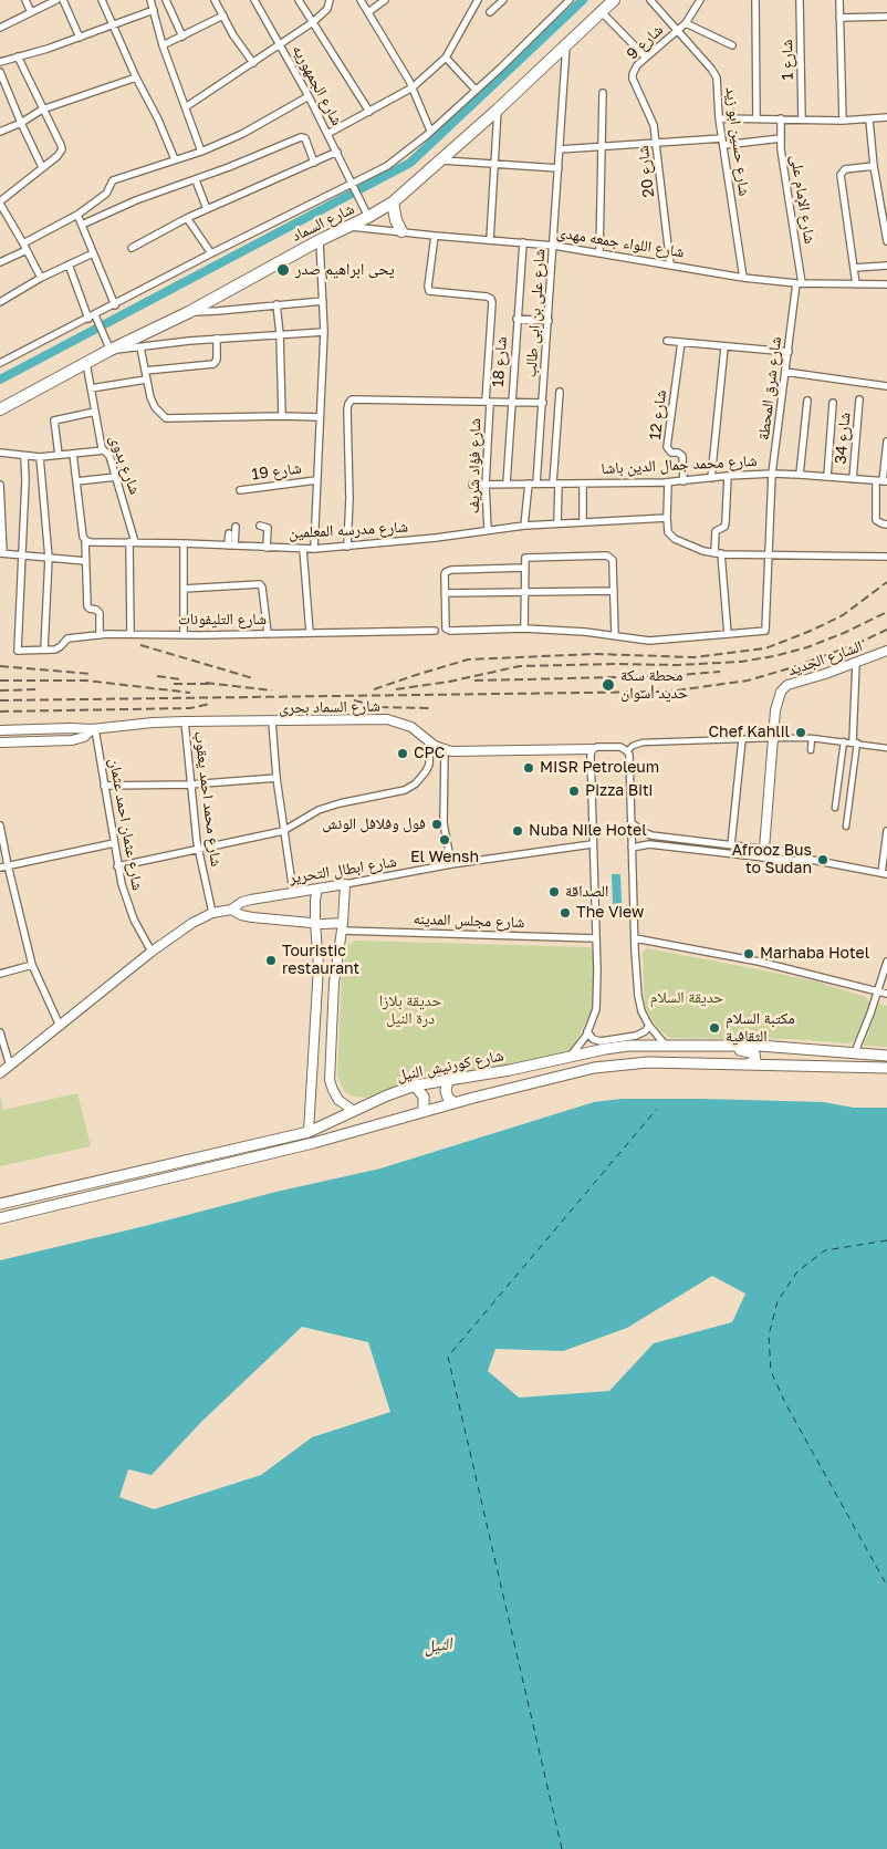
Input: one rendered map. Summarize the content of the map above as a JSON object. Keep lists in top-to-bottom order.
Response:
{
  "streets": {
    "highway": ["شارع السماد"],
    "main road": ["شارع كورنيش النيل"],
    "street": [
      "شارع 9",
      "شارع 1",
      "شارع الجمهوريه",
      "شارع حسين ابو زيد",
      "شارع 20",
      "شارع الإمام على",
      "شارع اللواء جمعه مهدى",
      "شارع على بن ابى طالب",
      "شارع 18",
      "شارع شرق المحطة",
      "شارع 12",
      "شارع 34",
      "شارع بدوى",
      "شارع محمد جمال الدين باشا",
      "شارع فؤاد شريف",
      "شارع 19",
      "شارع مدرسه المعلمين",
      "شارع التليفونات",
      "الشارع الجديد",
      "شارع السماد بحرى",
      "شارع محمد احمد يعقوب",
      "شارع عثمان احمد عثمان",
      "شارع ابطال التحرير",
      "شارع مجلس المدينه"
    ]
  },
  "crossings": [
    ["شارع 9", "شارع حسين ابو زيد"],
    ["شارع 9", "شارع 20"],
    ["شارع الجمهوريه", "شارع السماد"],
    ["شارع حسين ابو زيد", "شارع اللواء جمعه مهدى"],
    ["شارع 20", "شارع اللواء جمعه مهدى"],
    ["شارع الإمام على", "شارع اللواء جمعه مهدى"],
    ["شارع الإمام على", "شارع شرق المحطة"],
    ["شارع السماد", "شارع اللواء جمعه مهدى"],
    ["شارع السماد", "شارع على بن ابى طالب"],
    ["شارع السماد", "شارع بدوى"],
    ["شارع اللواء جمعه مهدى", "شارع على بن ابى طالب"],
    ["شارع اللواء جمعه مهدى", "شارع 18"],
    ["شارع اللواء جمعه مهدى", "شارع شرق المحطة"],
    ["شارع اللواء جمعه مهدى", "شارع فؤاد شريف"],
    ["شارع على بن ابى طالب", "شارع محمد جمال الدين باشا"],
    ["شارع 18", "شارع محمد جمال الدين باشا"],
    ["شارع شرق المحطة", "شارع محمد جمال الدين باشا"],
    ["شارع 12", "شارع محمد جمال الدين باشا"],
    ["شارع 34", "شارع محمد جمال الدين باشا"],
    ["شارع بدوى", "شارع مدرسه المعلمين"],
    ["شارع بدوى", "شارع التليفونات"],
    ["شارع محمد جمال الدين باشا", "شارع فؤاد شريف"],
    ["شارع فؤاد شريف", "شارع مدرسه المعلمين"],
    ["شارع السماد بحرى", "شارع محمد احمد يعقوب"],
    ["شارع السماد بحرى", "شارع عثمان احمد عثمان"],
    ["شارع محمد احمد يعقوب", "شارع ابطال التحرير"],
    ["شارع عثمان احمد عثمان", "شارع ابطال التحرير"],
    ["شارع ابطال التحرير", "شارع مجلس المدينه"]
  ],
  "water": ["النيل"],
  "parks": ["حديقة السلام", "حديقة بلازا درة النيل"],
  "places": [
    "يحى ابراهيم صدر",
    "محطة سكة حديد أسوان",
    "Chef Kahlil",
    "CPC",
    "MISR Petroleum",
    "Pizza Biti",
    "فول وفلافل الونش",
    "Nuba Nile Hotel",
    "El Wensh",
    "Afrooz Bus to Sudan",
    "الصداقة",
    "The View",
    "Marhaba Hotel",
    "Touristic restaurant",
    "مكتبة السلام الثقافية"
  ]
}
